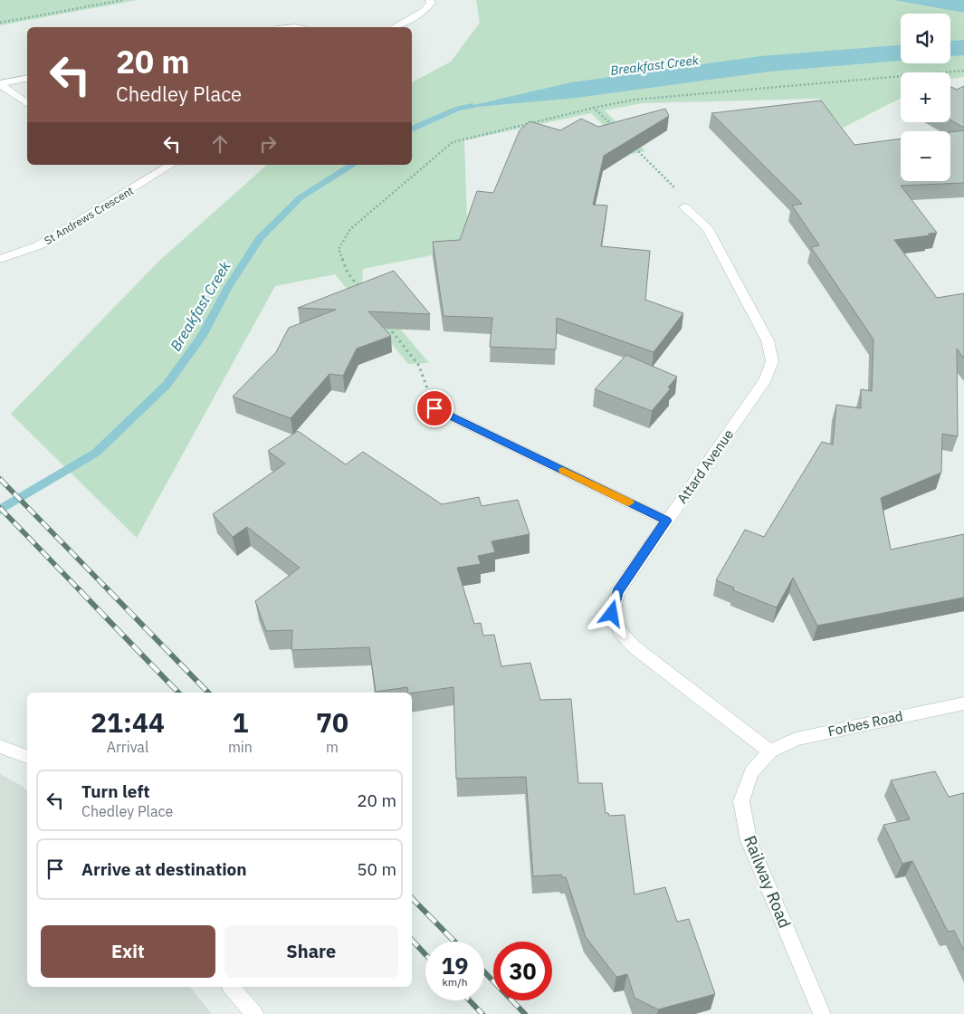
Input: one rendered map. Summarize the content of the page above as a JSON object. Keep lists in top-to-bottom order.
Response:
{
  "streets": {
    "street": [
      "St Andrews Crescent",
      "Attard Avenue",
      "Forbes Road",
      "Railway Road"
    ]
  },
  "crossings": [
    ["Attard Avenue", "Forbes Road"],
    ["Attard Avenue", "Railway Road"],
    ["Forbes Road", "Railway Road"]
  ],
  "water": ["Breakfast Creek"],
  "page": {
    "map_buttons": ["+", "−"],
    "turn": ["20 m", "Chedley Place"],
    "eta": [
      "21:44",
      "Arrival",
      "1",
      "min",
      "70",
      "m"
    ],
    "list": [
      {
        "name": "Turn left",
        "note": "Chedley Place",
        "value": "20 m"
      },
      {
        "name": "Arrive at destination",
        "value": "50 m"
      }
    ],
    "buttons": ["Exit", "Share"],
    "speed": "19 km/h",
    "limit": "30"
  }
}
